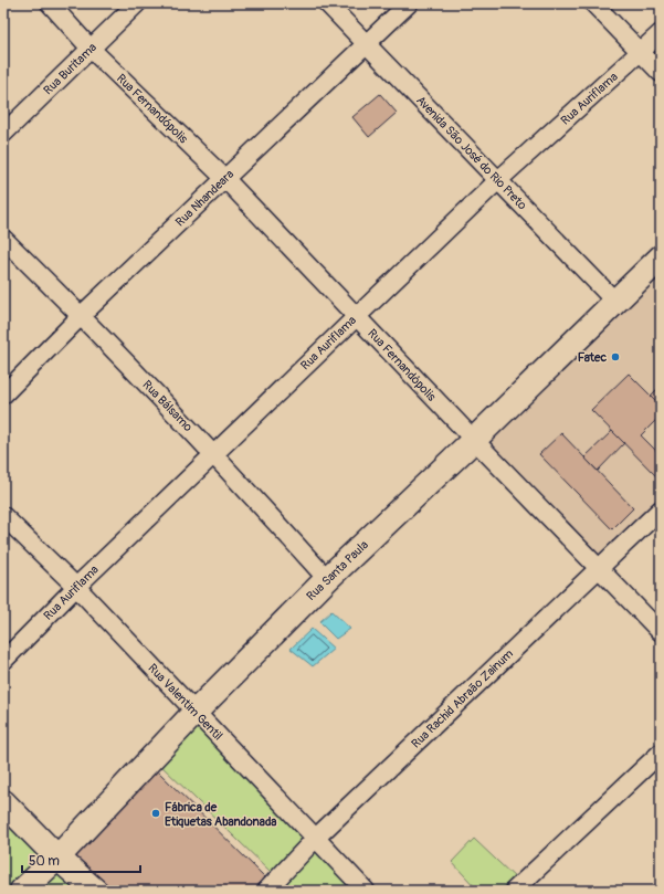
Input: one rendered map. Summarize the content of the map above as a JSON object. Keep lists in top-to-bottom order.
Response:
{
  "streets": {
    "street": [
      "Rua Buritama",
      "Rua Auriflama",
      "Rua Fernandópolis",
      "Avenida São José do Rio Preto",
      "Rua Nhandeara",
      "Rua Bálsamo",
      "Rua Santa Paula",
      "Rua Rachid Abraão Zainum",
      "Rua Valentim Gentil"
    ]
  },
  "crossings": [
    ["Rua Buritama", "Rua Fernandópolis"],
    ["Rua Auriflama", "Rua Fernandópolis"],
    ["Rua Auriflama", "Avenida São José do Rio Preto"],
    ["Rua Auriflama", "Rua Bálsamo"],
    ["Rua Auriflama", "Rua Valentim Gentil"],
    ["Rua Fernandópolis", "Rua Nhandeara"],
    ["Rua Fernandópolis", "Rua Santa Paula"],
    ["Rua Fernandópolis", "Rua Rachid Abraão Zainum"],
    ["Avenida São José do Rio Preto", "Rua Nhandeara"],
    ["Avenida São José do Rio Preto", "Rua Santa Paula"],
    ["Rua Nhandeara", "Rua Bálsamo"],
    ["Rua Bálsamo", "Rua Santa Paula"],
    ["Rua Santa Paula", "Rua Valentim Gentil"],
    ["Rua Rachid Abraão Zainum", "Rua Valentim Gentil"]
  ],
  "places": ["Fatec", "Fábrica de Etiquetas Abandonada"],
  "scale_bar": "50 m"
}
